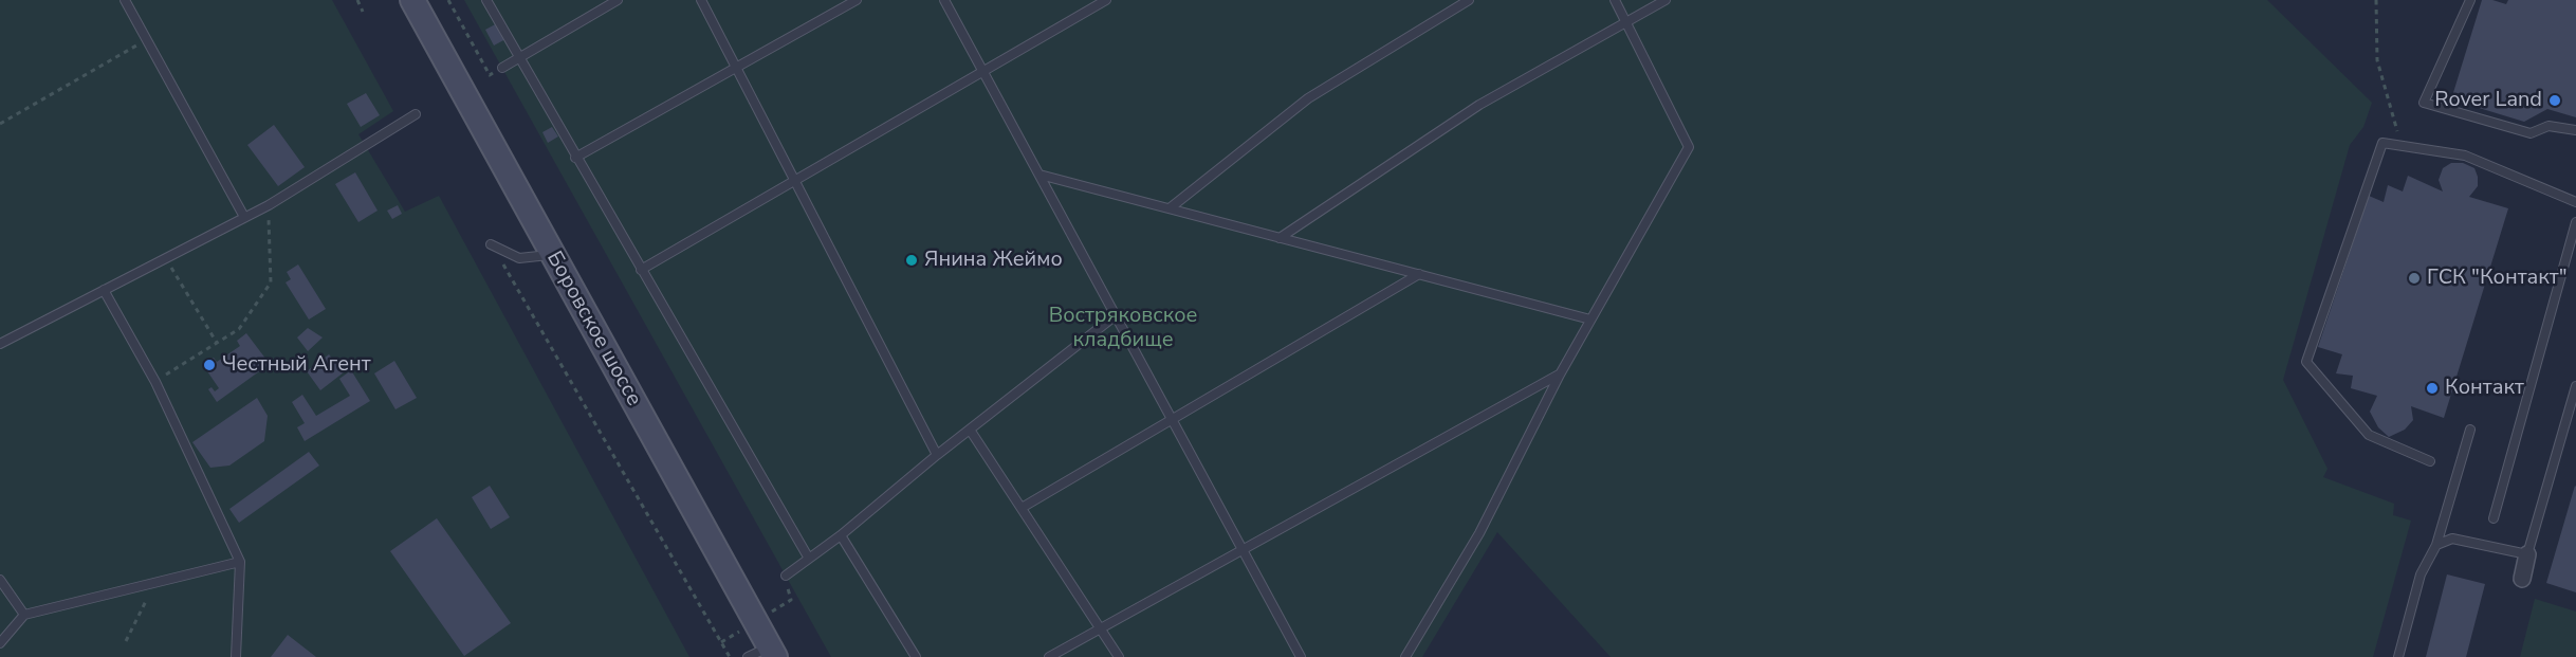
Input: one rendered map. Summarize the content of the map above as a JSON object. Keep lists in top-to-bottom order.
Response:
{
  "streets": {
    "street": ["Боровское шоссе"]
  },
  "parks": ["Востряковское кладбище"],
  "places": [
    "Rover Land",
    "Янина Жеймо",
    "ГСК \"Контакт\"",
    "Честный Агент",
    "Контакт"
  ]
}
